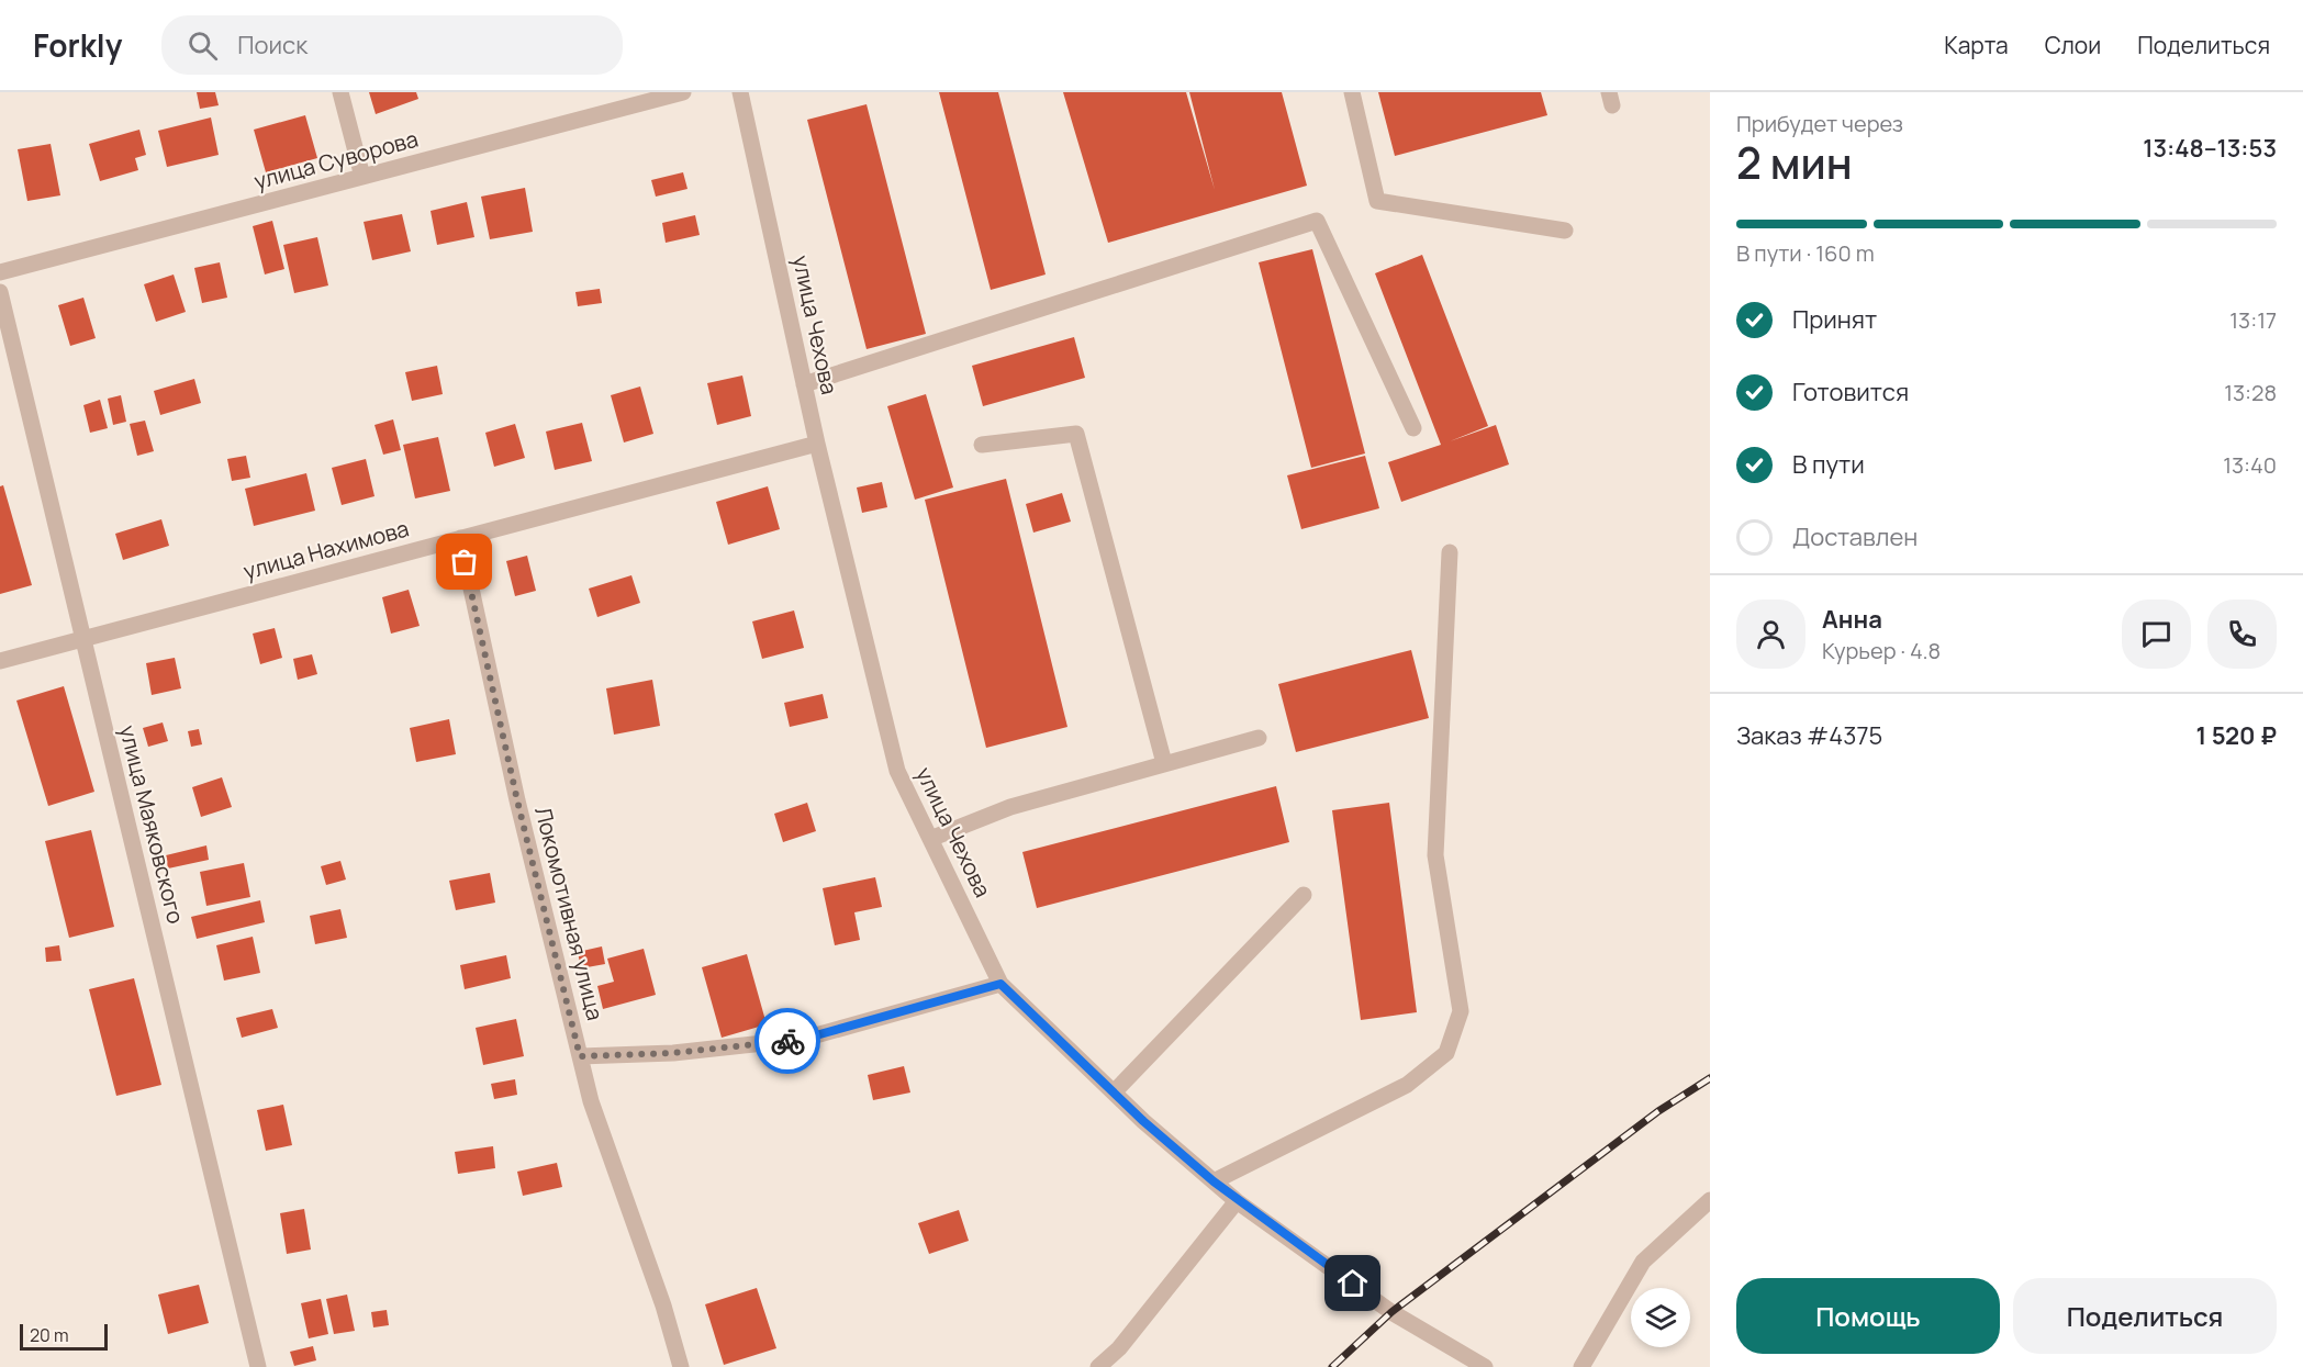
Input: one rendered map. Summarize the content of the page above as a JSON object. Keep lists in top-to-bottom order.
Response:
{
  "streets": {
    "street": [
      "улица Суворова",
      "улица Чехова",
      "улица Нахимова",
      "улица Маяковского",
      "Локомотивная улица"
    ]
  },
  "crossings": [
    ["улица Чехова", "улица Нахимова"],
    ["улица Нахимова", "улица Маяковского"],
    ["улица Нахимова", "Локомотивная улица"]
  ],
  "scale_bar": "20 m",
  "page": {
    "header": "Forkly",
    "search": "Поиск",
    "nav": ["Карта", "Слои", "Поделиться"],
    "heading": ["2 мин", "Прибудет через", "13:48–13:53"],
    "panel": [
      "Анна",
      "Курьер · 4.8",
      "Заказ #4375",
      "1 520 ₽"
    ],
    "bar": "В пути · 160 m",
    "list": [
      ["Принят", "13:17"],
      ["Готовится", "13:28"],
      ["В пути", "13:40"],
      "Доставлен"
    ],
    "buttons": ["Помощь", "Поделиться"],
    "scale": "20 m"
  }
}
